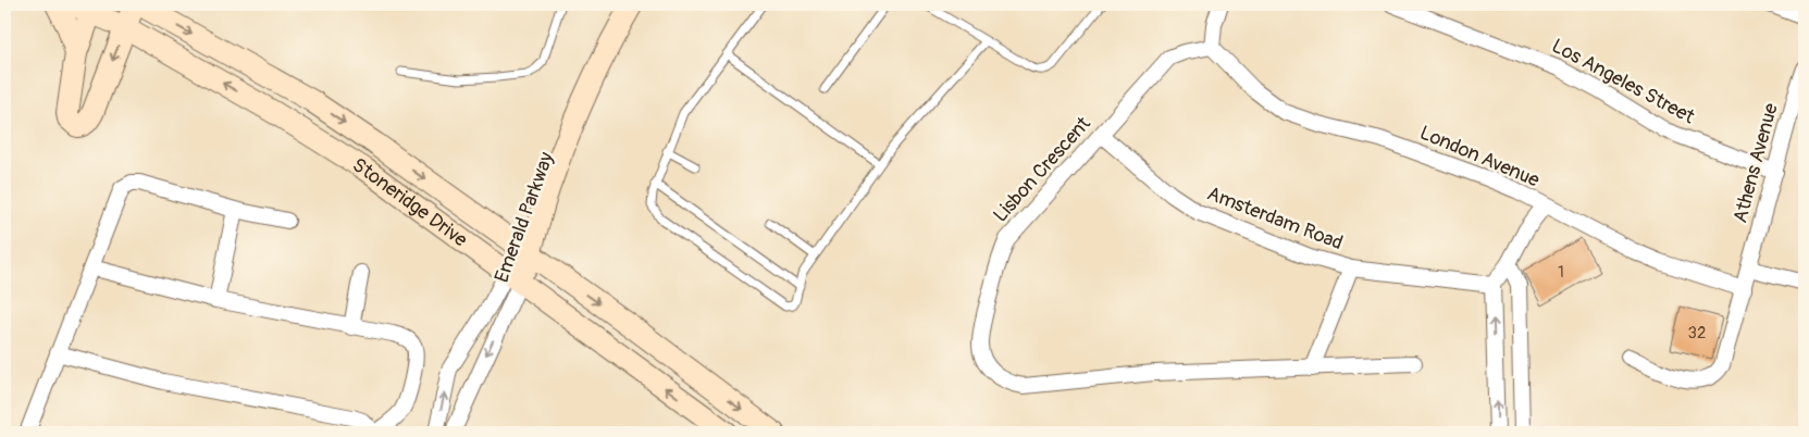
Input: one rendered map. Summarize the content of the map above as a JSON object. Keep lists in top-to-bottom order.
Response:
{
  "streets": {
    "street": [
      "Los Angeles Street",
      "London Avenue",
      "Athens Avenue",
      "Lisbon Crescent",
      "Stoneridge Drive",
      "Emerald Parkway",
      "Amsterdam Road"
    ]
  },
  "crossings": [
    ["Los Angeles Street", "Athens Avenue"],
    ["London Avenue", "Athens Avenue"],
    ["London Avenue", "Lisbon Crescent"],
    ["Lisbon Crescent", "Amsterdam Road"],
    ["Stoneridge Drive", "Emerald Parkway"]
  ],
  "house_numbers": ["1", "32"]
}
